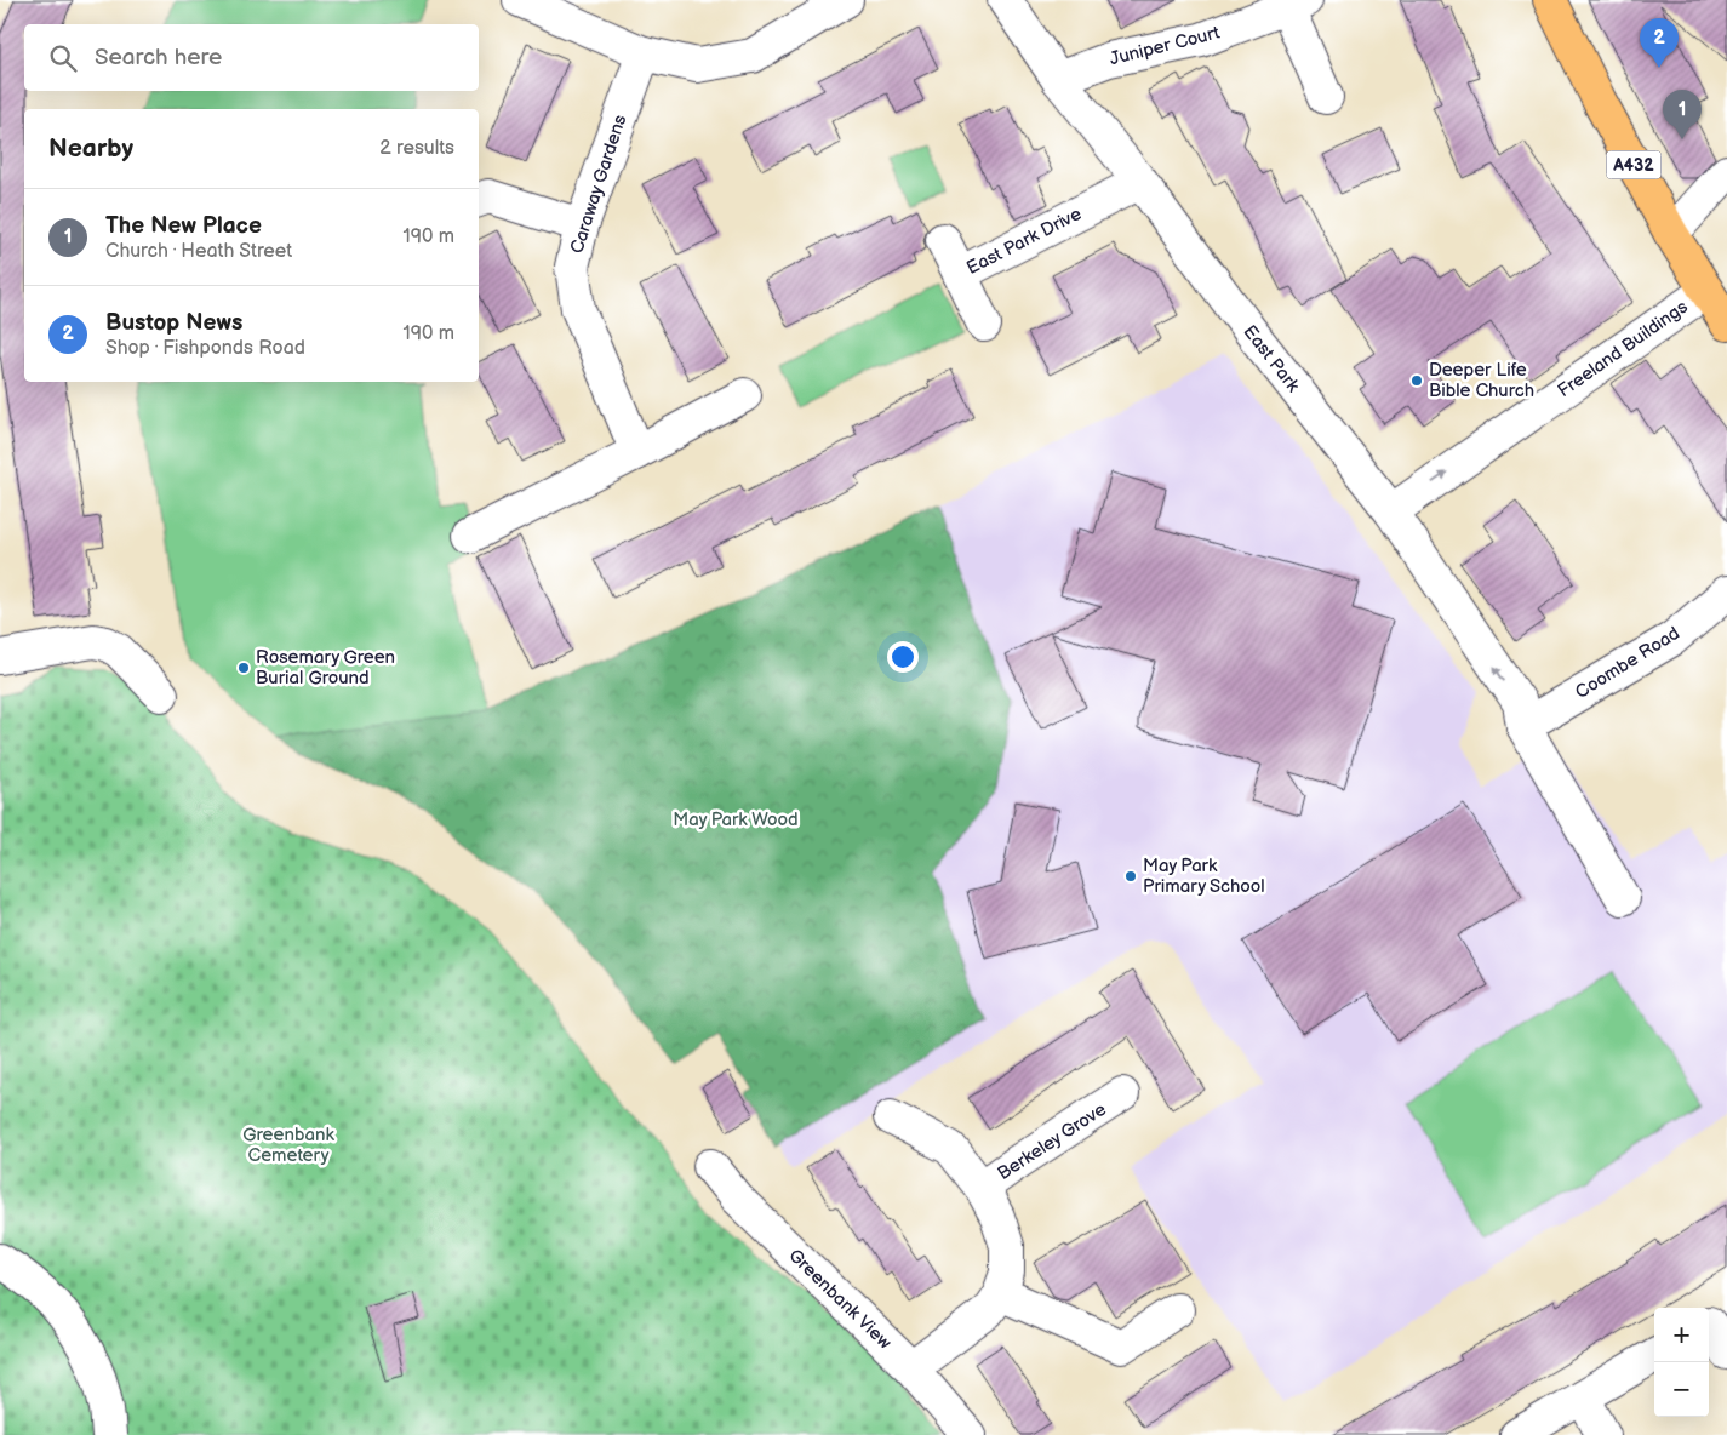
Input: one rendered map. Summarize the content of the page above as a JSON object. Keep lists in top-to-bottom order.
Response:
{
  "streets": {
    "main road": ["A432"],
    "street": [
      "Juniper Court",
      "Caraway Gardens",
      "East Park Drive",
      "Freeland Buildings",
      "East Park",
      "Coombe Road",
      "Berkeley Grove",
      "Greenbank View"
    ]
  },
  "crossings": [
    ["Juniper Court", "East Park"],
    ["A432", "Freeland Buildings"],
    ["East Park Drive", "East Park"],
    ["Freeland Buildings", "East Park"],
    ["East Park", "Coombe Road"],
    ["Berkeley Grove", "Greenbank View"]
  ],
  "one_way": ["Freeland Buildings"],
  "parks": ["May Park Wood", "Greenbank Cemetery"],
  "places": ["Deeper Life Bible Church", "Rosemary Green Burial Ground", "May Park Primary School"],
  "page": {
    "pins": ["2", "1"],
    "search": "Search here",
    "heading": ["Nearby", "2 results"],
    "list": [
      {
        "mark": "1",
        "name": "The New Place",
        "note": "Church · Heath Street",
        "value": "190 m"
      },
      {
        "mark": "2",
        "name": "Bustop News",
        "note": "Shop · Fishponds Road",
        "value": "190 m"
      }
    ],
    "map_buttons": ["+", "−"]
  }
}
